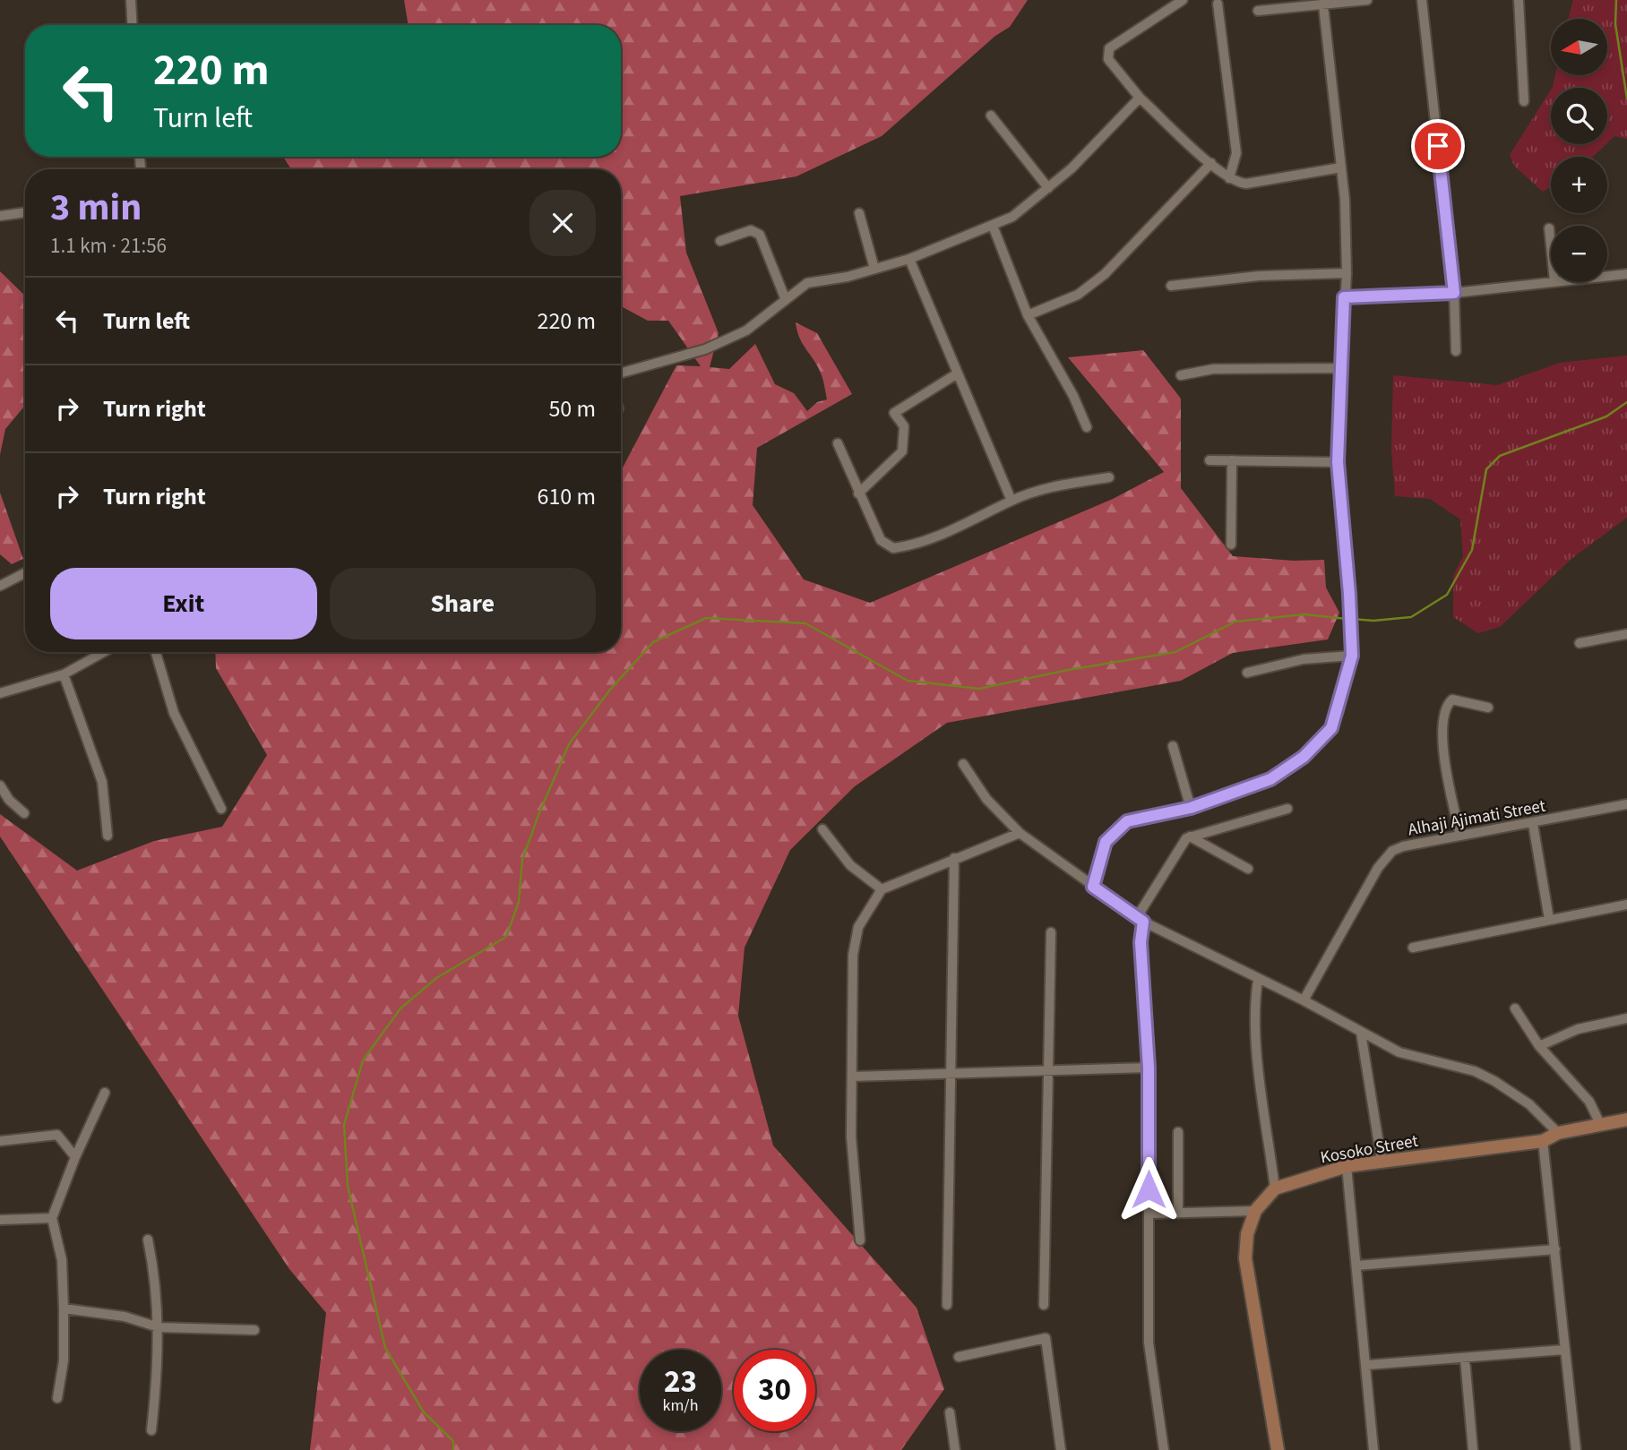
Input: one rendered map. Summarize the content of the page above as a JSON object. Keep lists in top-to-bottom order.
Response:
{
  "streets": {
    "street": ["Alhaji Ajimati Street", "Kosoko Street"]
  },
  "north": "left",
  "page": {
    "map_buttons": ["+", "−"],
    "turn": ["220 m", "Turn left"],
    "heading": ["3 min", "1.1 km · 21:56"],
    "list": [
      {
        "name": "Turn left",
        "value": "220 m"
      },
      {
        "name": "Turn right",
        "value": "50 m"
      },
      {
        "name": "Turn right",
        "value": "610 m"
      }
    ],
    "buttons": ["Exit", "Share"],
    "speed": "23 km/h",
    "limit": "30"
  }
}
